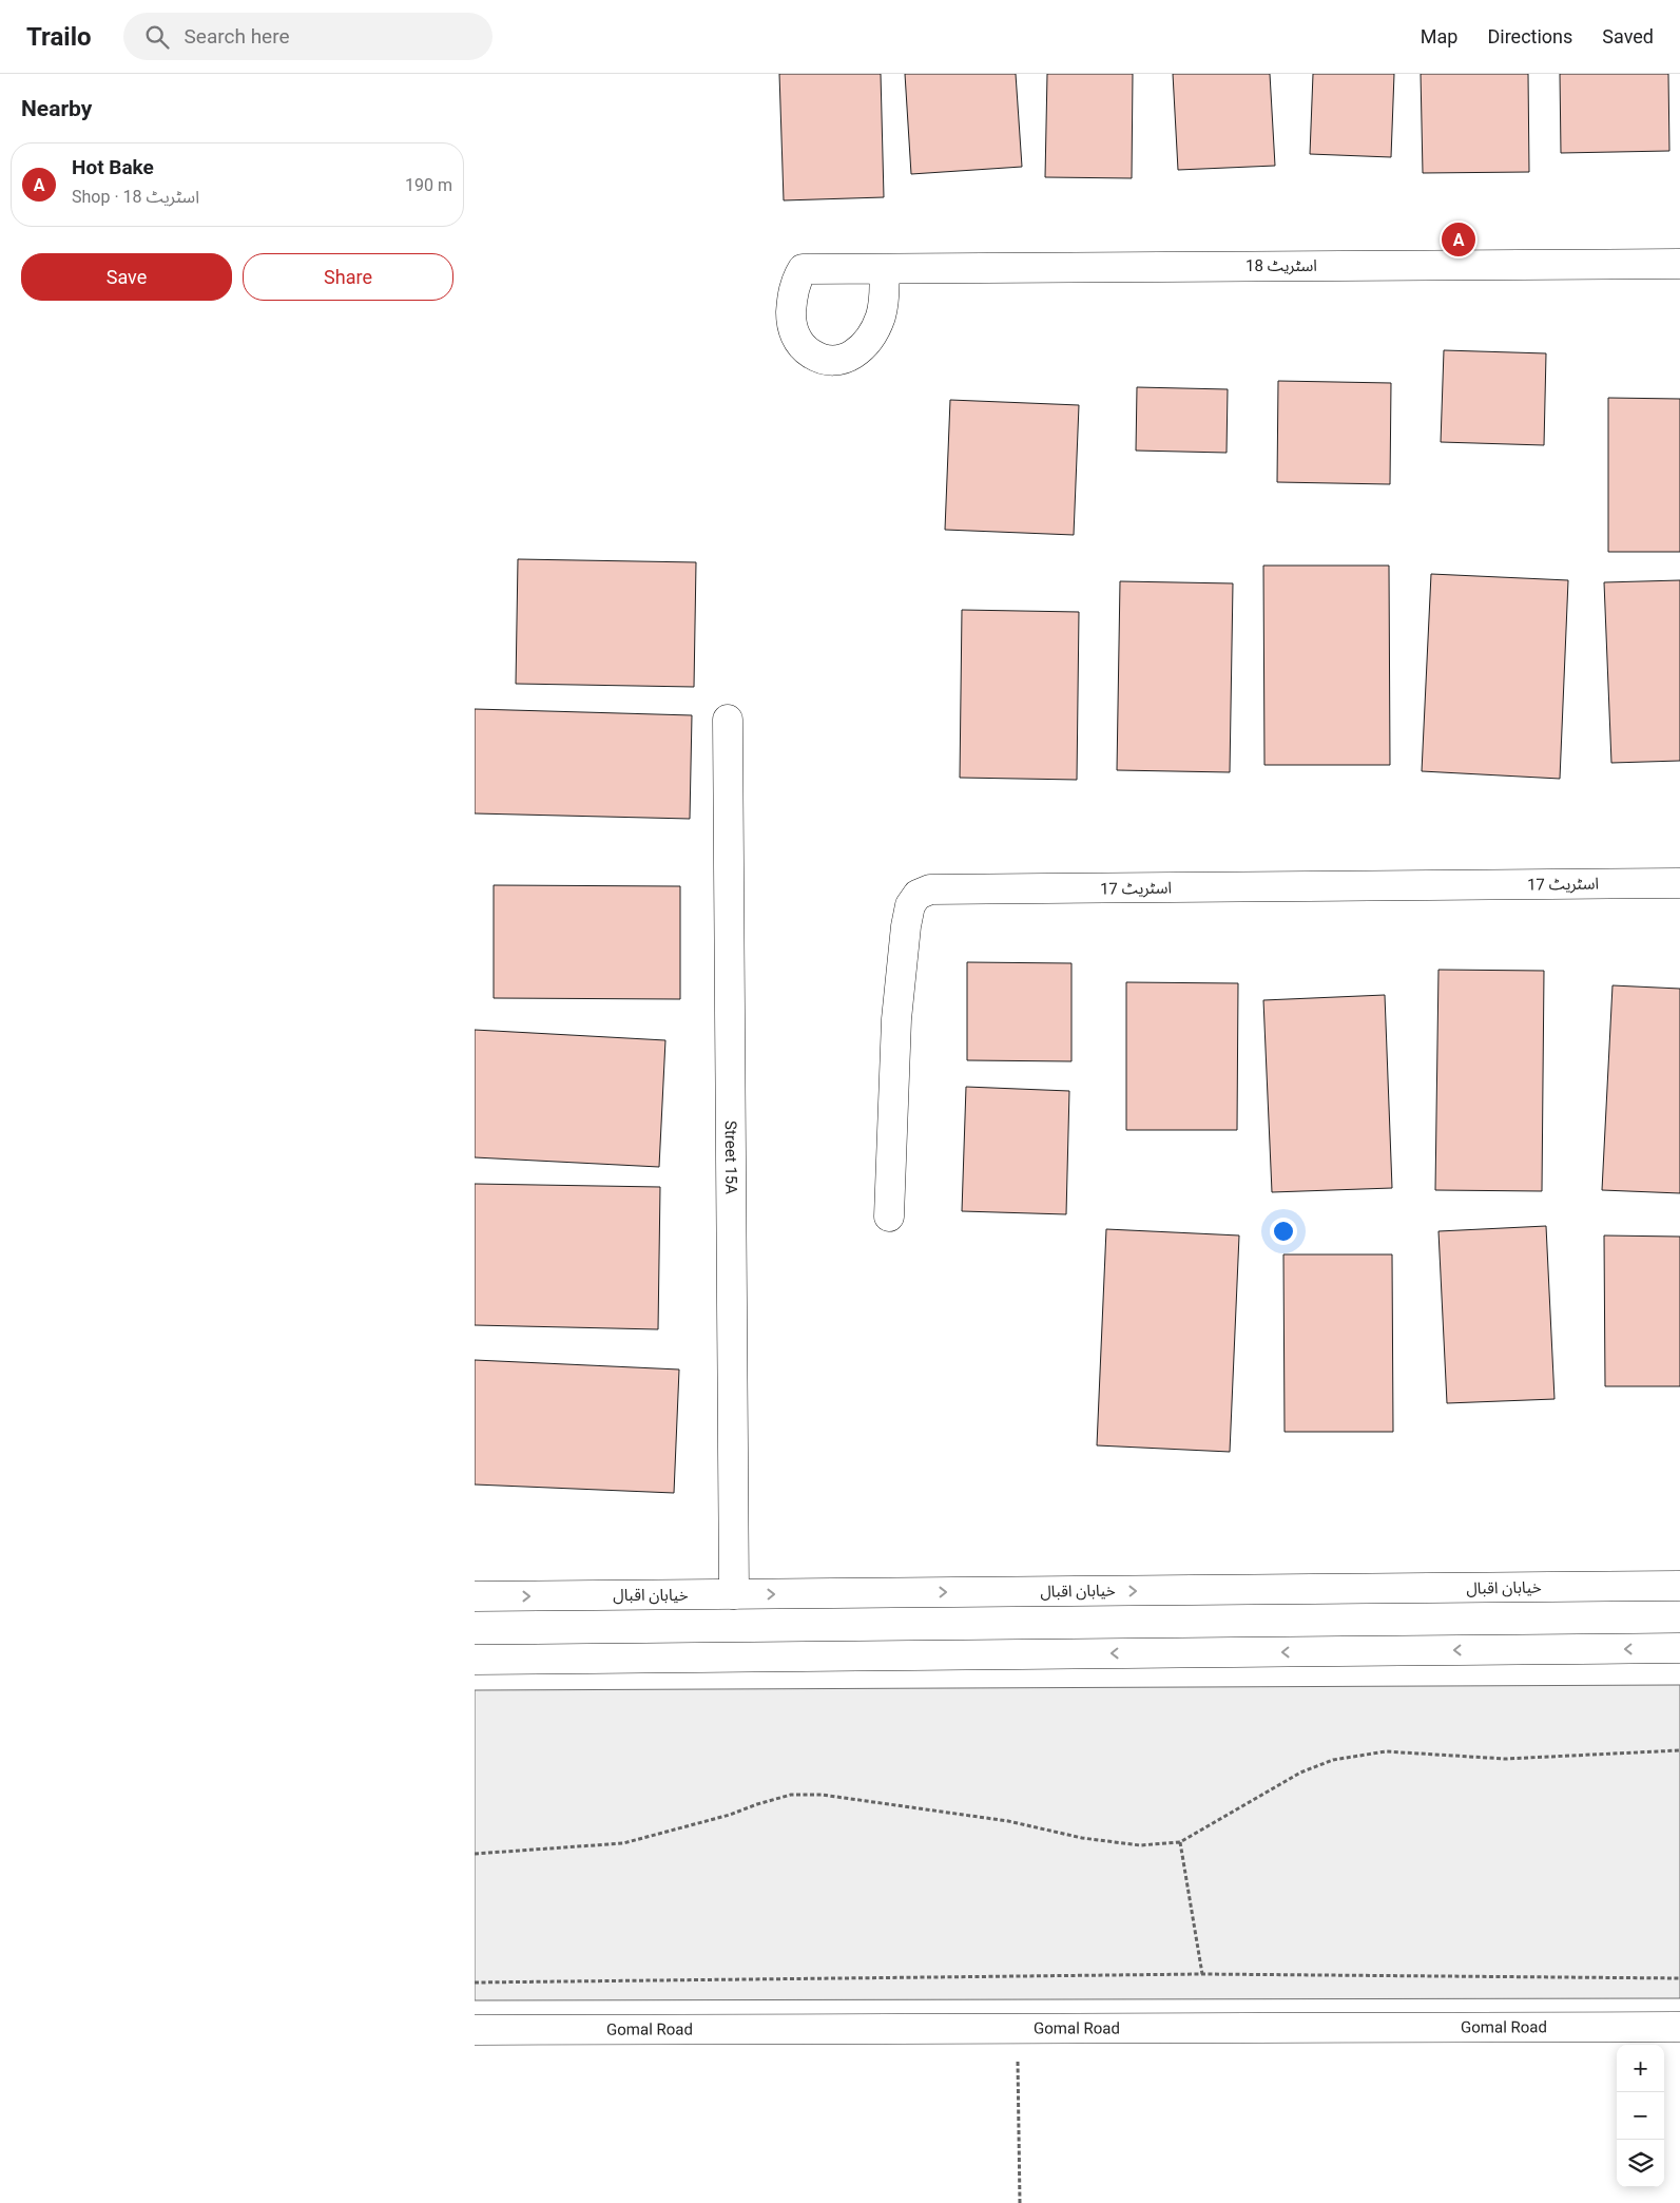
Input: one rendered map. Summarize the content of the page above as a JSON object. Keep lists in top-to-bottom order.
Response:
{
  "streets": {
    "street": [
      "اسٹریٹ 18",
      "اسٹریٹ 17",
      "Street 15A",
      "خیابان اقبال",
      "Gomal Road"
    ]
  },
  "crossings": [
    ["Street 15A", "خیابان اقبال"]
  ],
  "page": {
    "header": "Trailo",
    "search": "Search here",
    "nav": ["Map", "Directions", "Saved"],
    "heading": "Nearby",
    "list": [
      {
        "mark": "A",
        "name": "Hot Bake",
        "note": "Shop · اسٹریٹ 18",
        "value": "190 m"
      }
    ],
    "pins": "A",
    "buttons": ["Save", "Share"],
    "map_buttons": ["+", "−"]
  }
}
